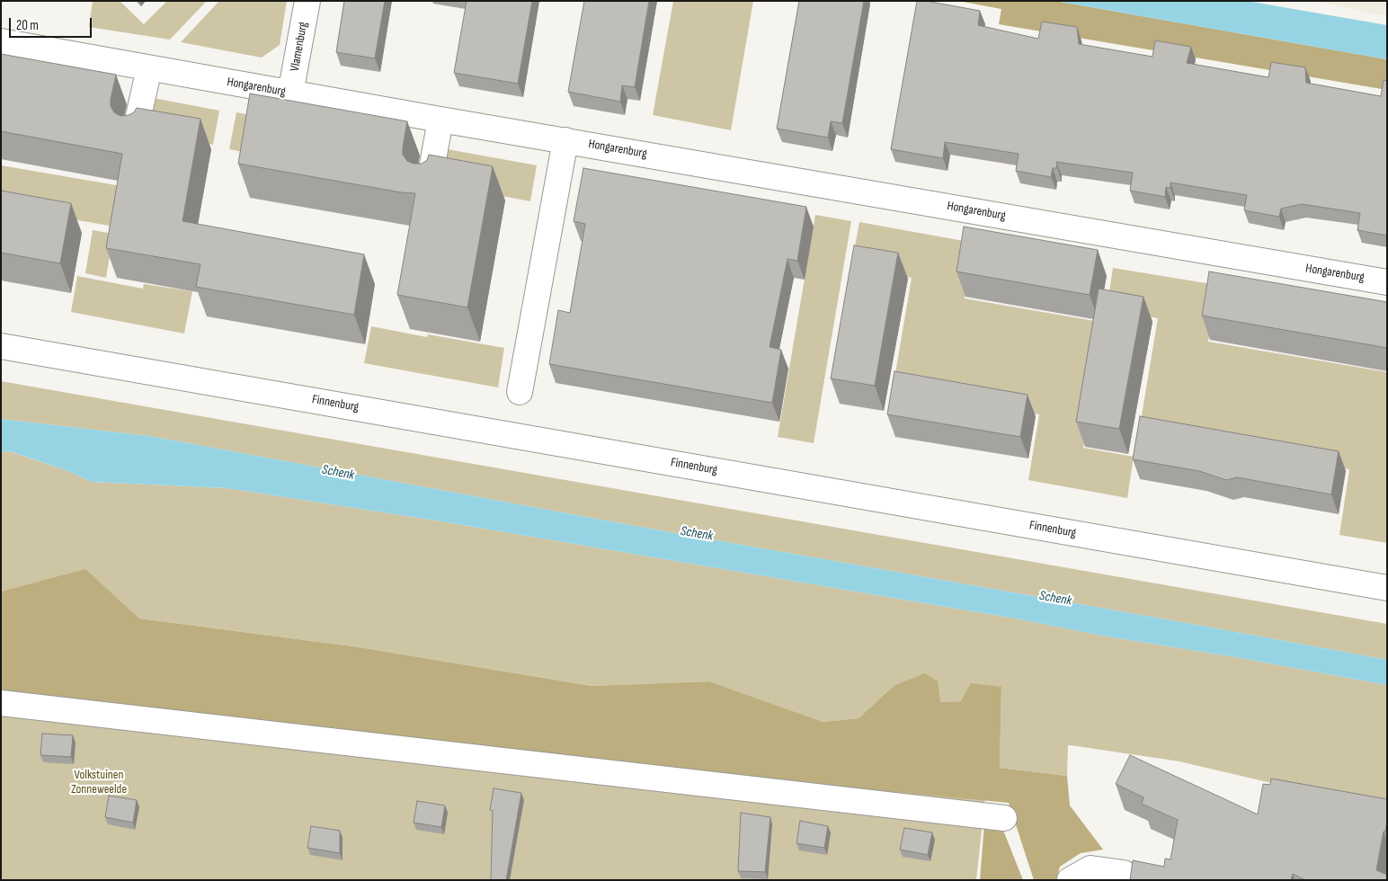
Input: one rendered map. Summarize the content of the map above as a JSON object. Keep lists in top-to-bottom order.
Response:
{
  "streets": {
    "street": ["Vlamenburg", "Hongarenburg", "Finnenburg"]
  },
  "crossings": [
    ["Vlamenburg", "Hongarenburg"]
  ],
  "water": ["Schenk"],
  "parks": ["Volkstuinen Zonneweelde"],
  "scale_bar": "20 m"
}
